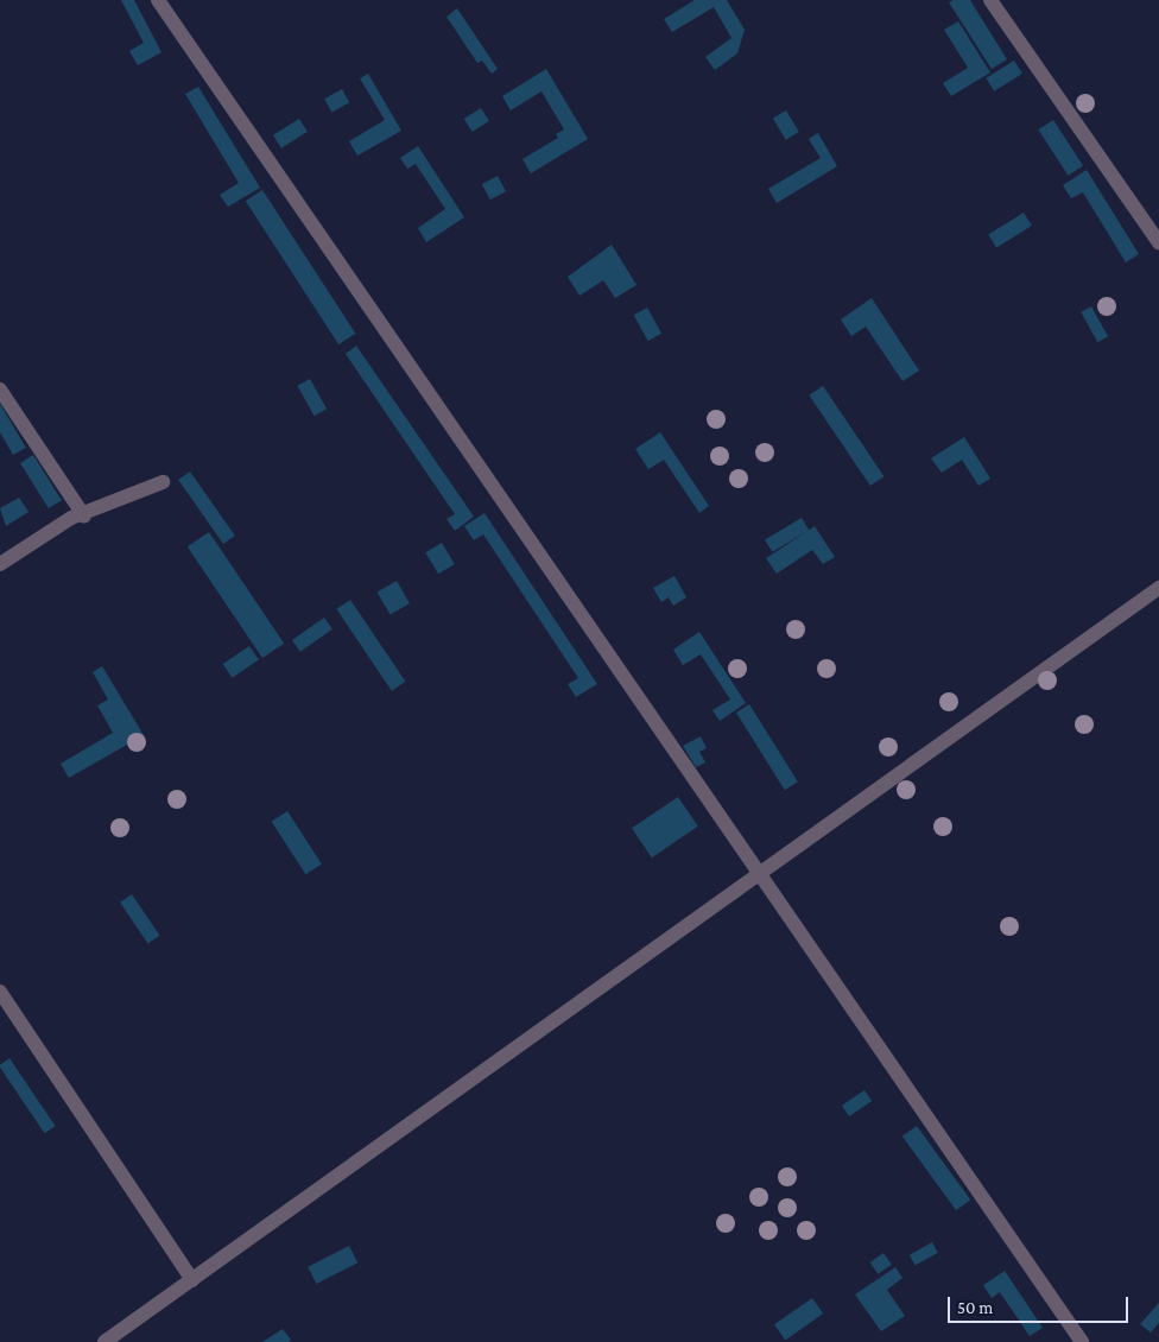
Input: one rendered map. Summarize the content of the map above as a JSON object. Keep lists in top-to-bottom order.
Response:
{
  "scale_bar": "50 m"
}
